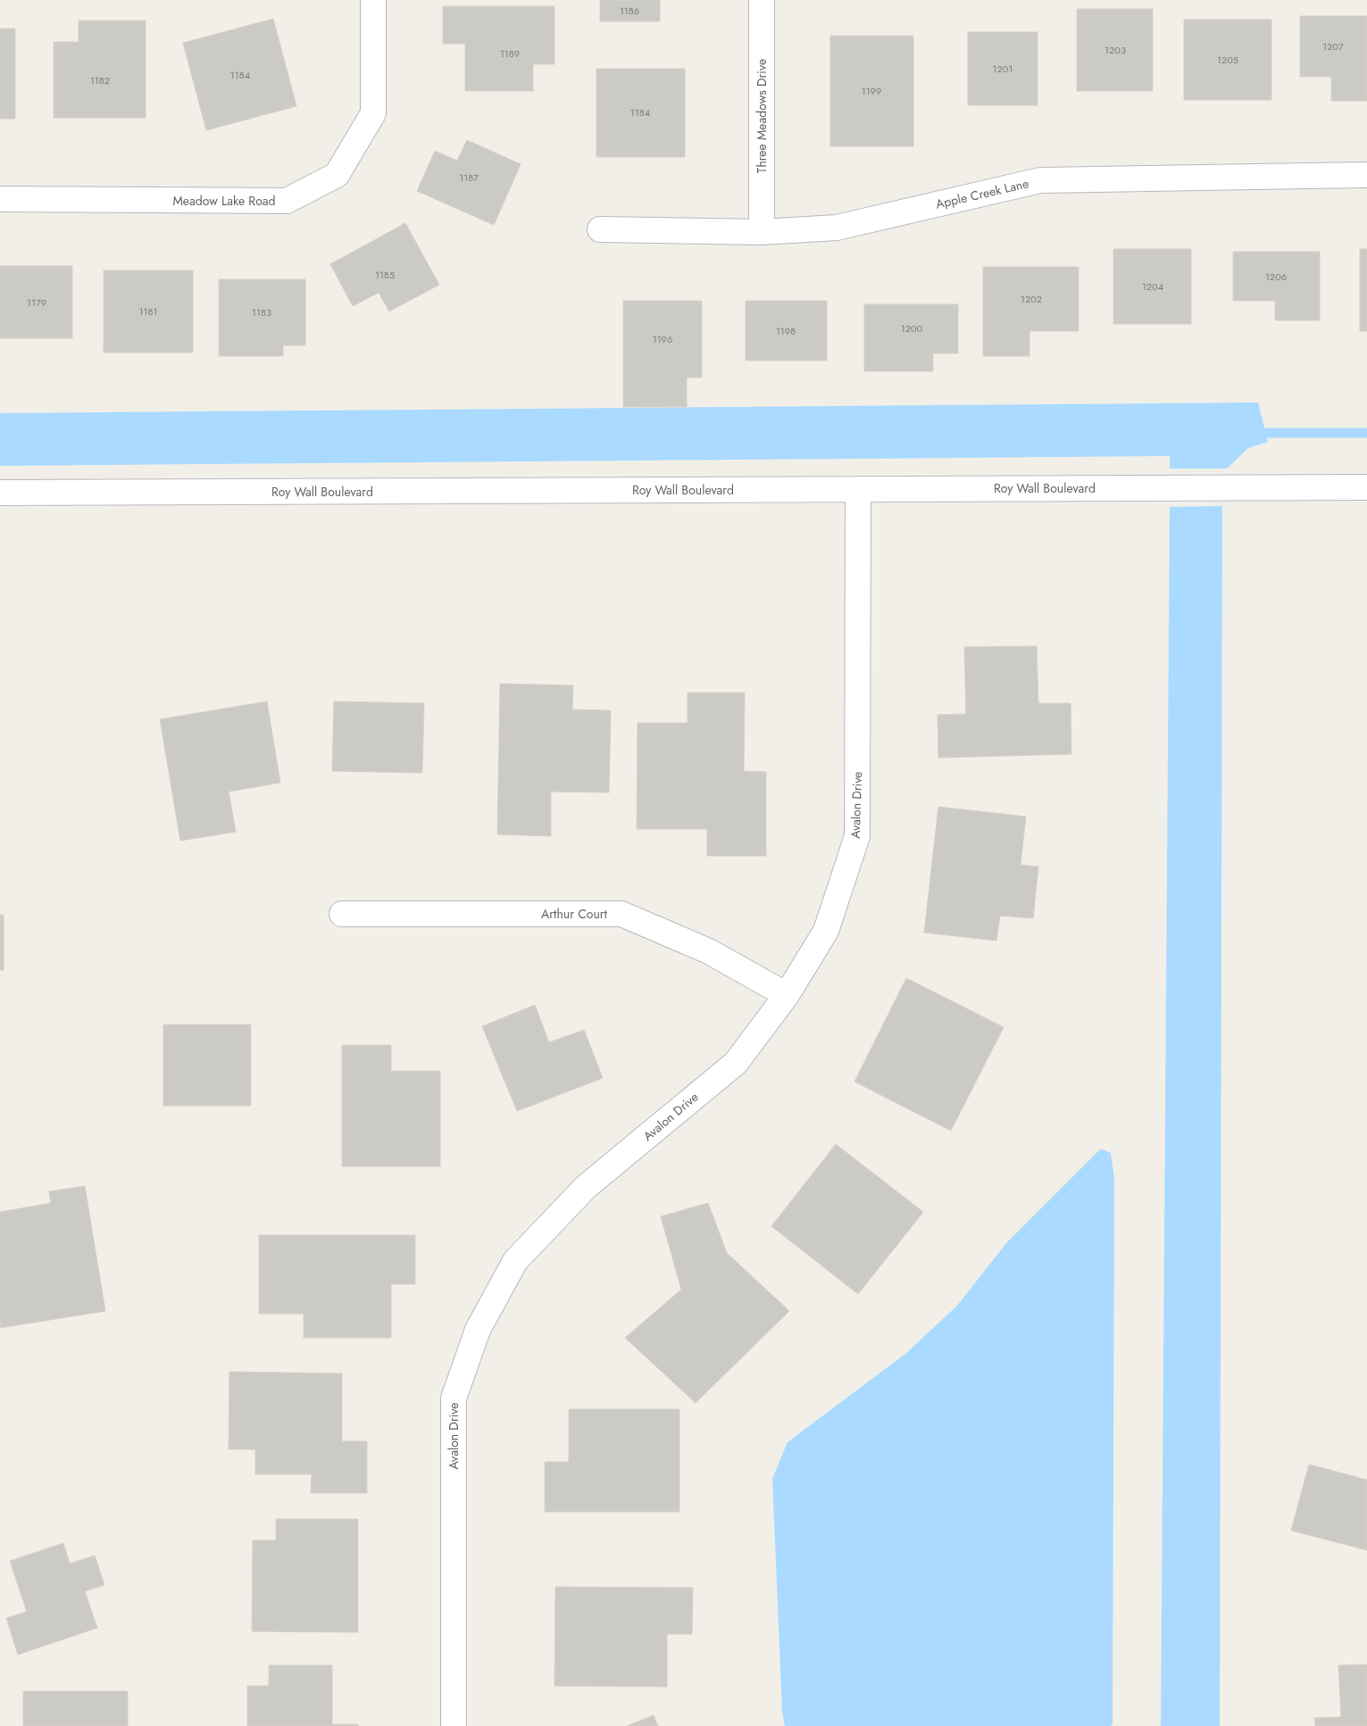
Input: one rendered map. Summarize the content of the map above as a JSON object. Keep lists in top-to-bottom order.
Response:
{
  "streets": {
    "street": [
      "Three Meadows Drive",
      "Apple Creek Lane",
      "Meadow Lake Road",
      "Roy Wall Boulevard",
      "Avalon Drive",
      "Arthur Court"
    ]
  },
  "crossings": [
    ["Three Meadows Drive", "Apple Creek Lane"],
    ["Roy Wall Boulevard", "Avalon Drive"],
    ["Avalon Drive", "Arthur Court"]
  ],
  "house_numbers": [
    "1186",
    "1207",
    "1203",
    "1189",
    "1205",
    "1201",
    "1184",
    "1182",
    "1199",
    "1184",
    "1187",
    "1185",
    "1206",
    "1204",
    "1202",
    "1179",
    "1181",
    "1183",
    "1200",
    "1198",
    "1196"
  ]
}
